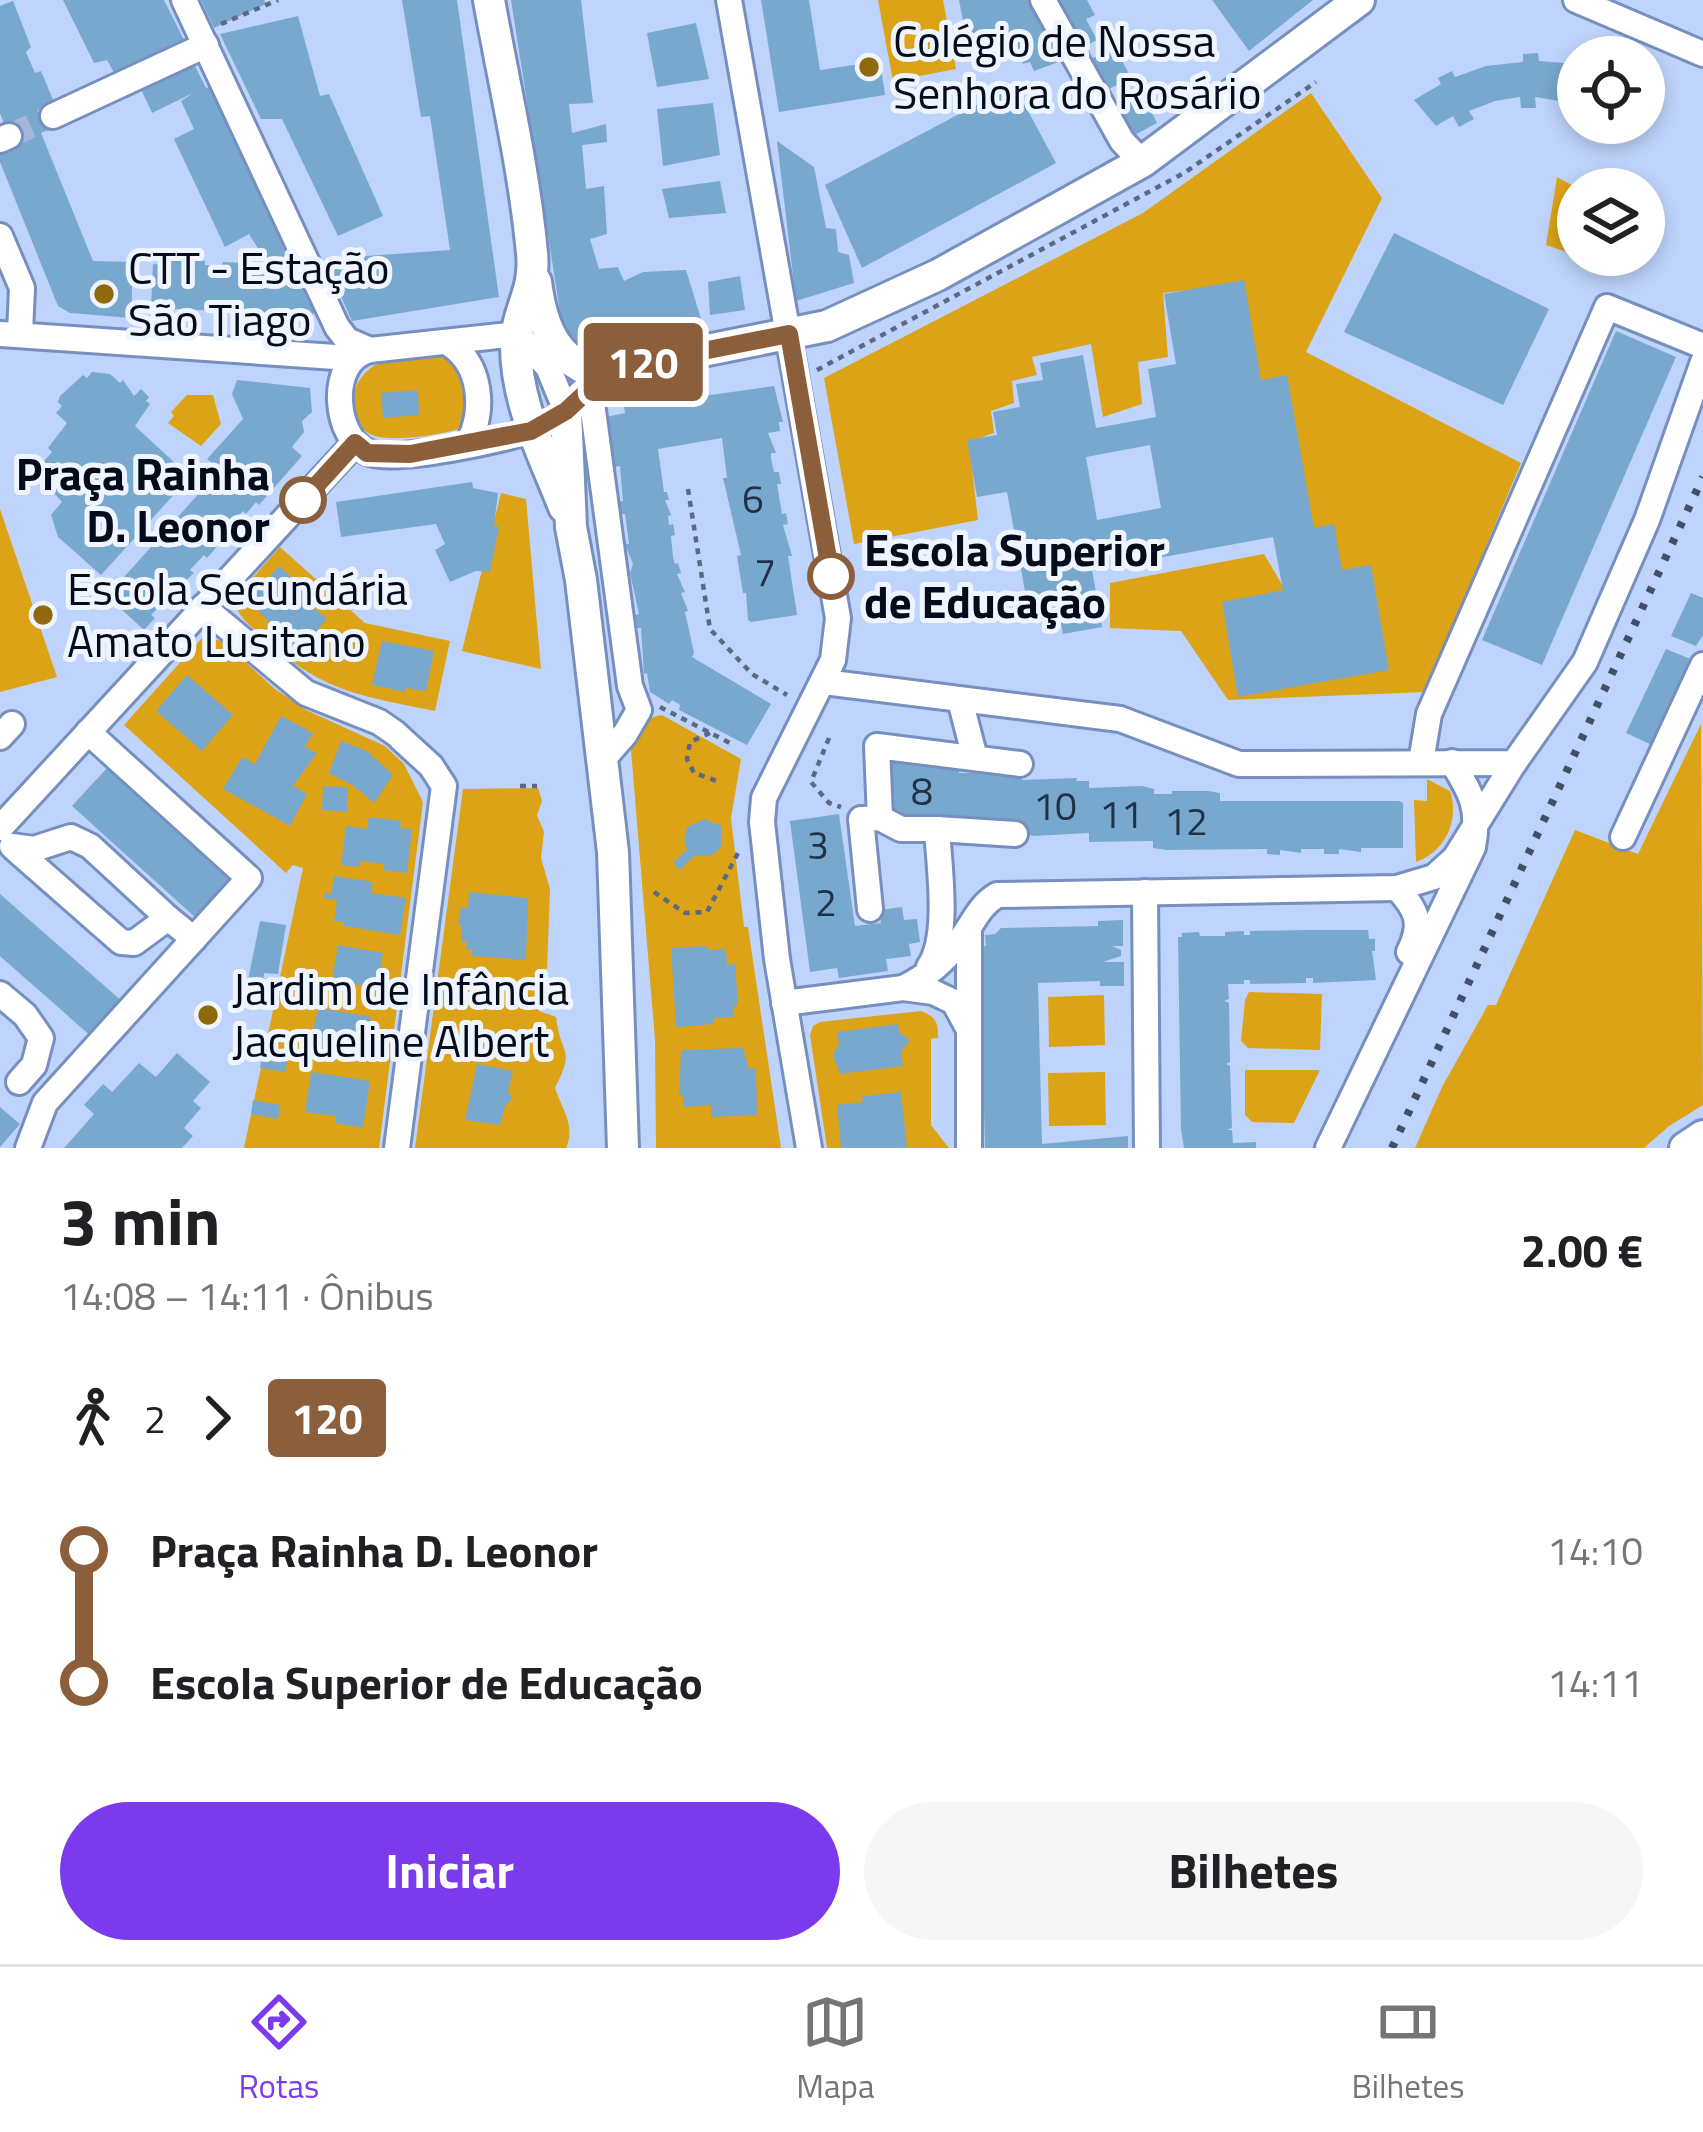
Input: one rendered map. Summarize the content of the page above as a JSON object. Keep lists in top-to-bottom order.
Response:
{
  "places": [
    "Colégio de Nossa Senhora do Rosário",
    "CTT - Estação São Tiago",
    "Praça Rainha D. Leonor",
    "Escola Superior de Educação",
    "Escola Secundária Amato Lusitano",
    "Jardim de Infância Jacqueline Albert"
  ],
  "lines": ["bus line 120"],
  "house_numbers": [
    "6",
    "7",
    "8",
    "10",
    "11",
    "12",
    "3",
    "2"
  ],
  "page": {
    "on_map": "120",
    "heading": ["3 min", "14:08 – 14:11 · Ônibus", "2.00 €"],
    "legs": ["2", "120"],
    "list": [
      {
        "name": "Praça Rainha D. Leonor",
        "value": "14:10"
      },
      {
        "name": "Escola Superior de Educação",
        "value": "14:11"
      }
    ],
    "buttons": ["Iniciar", "Bilhetes"],
    "tabs": ["Rotas", "Mapa", "Bilhetes"]
  }
}
